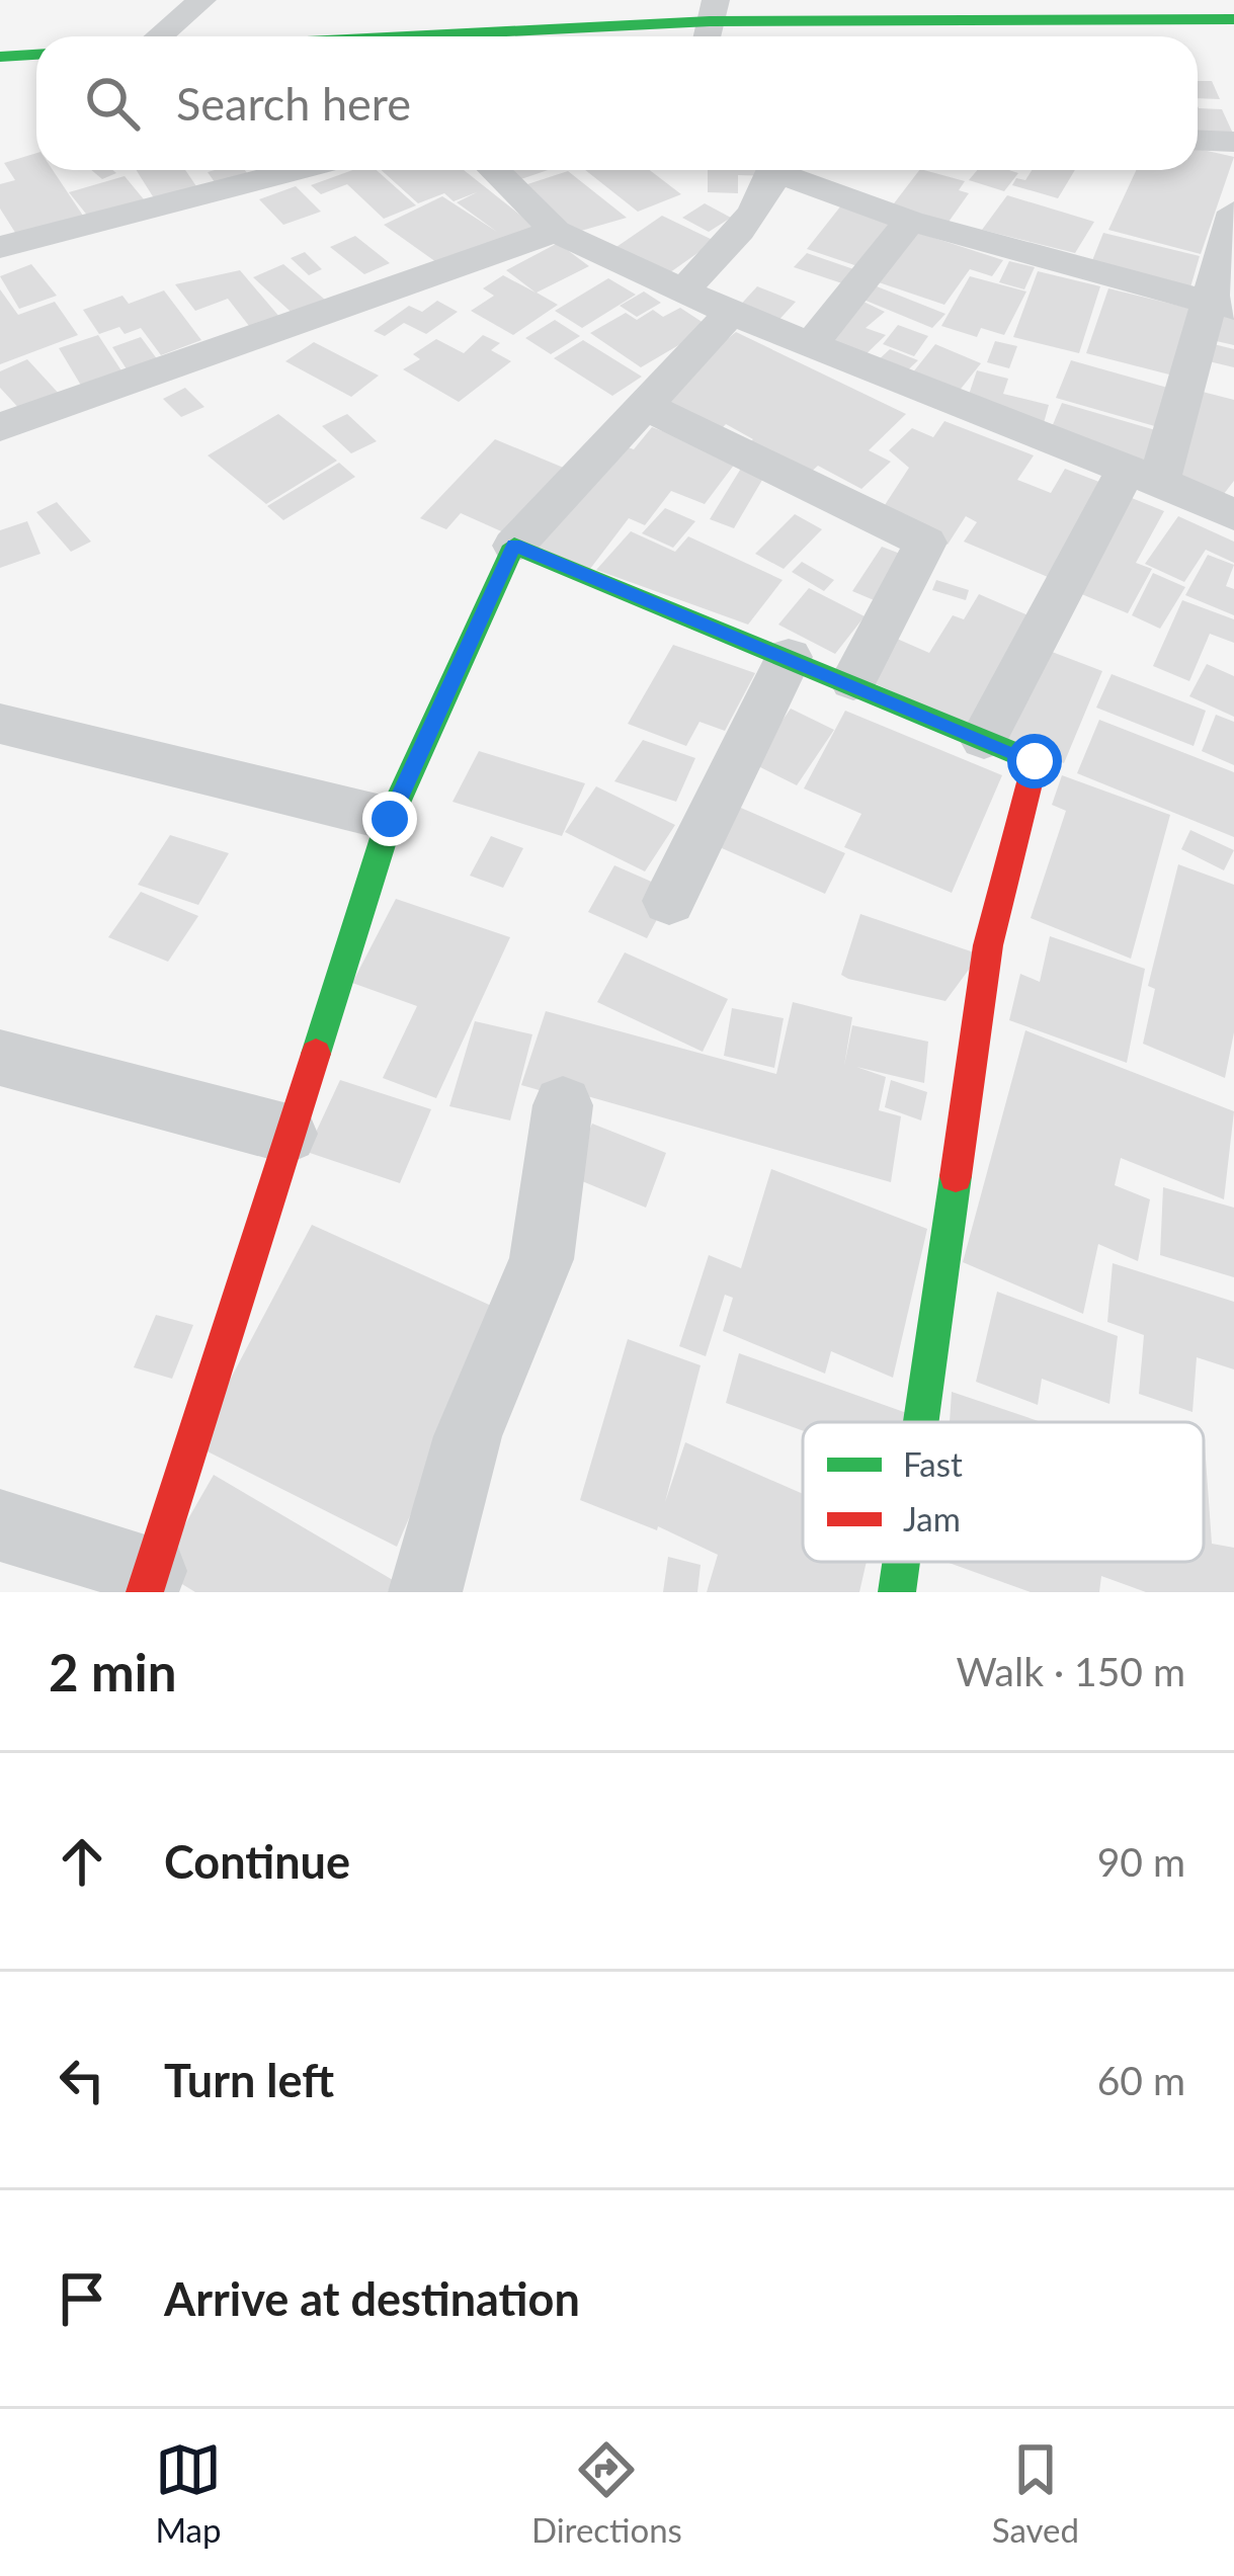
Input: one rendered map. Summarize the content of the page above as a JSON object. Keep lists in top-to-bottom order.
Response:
{
  "legend": ["Fast", "Jam"],
  "page": {
    "search": "Search here",
    "heading": ["2 min", "Walk · 150 m"],
    "list": [
      ["Continue", "90 m"],
      ["Turn left", "60 m"],
      "Arrive at destination"
    ],
    "nav": ["Map", "Directions", "Saved"]
  }
}
